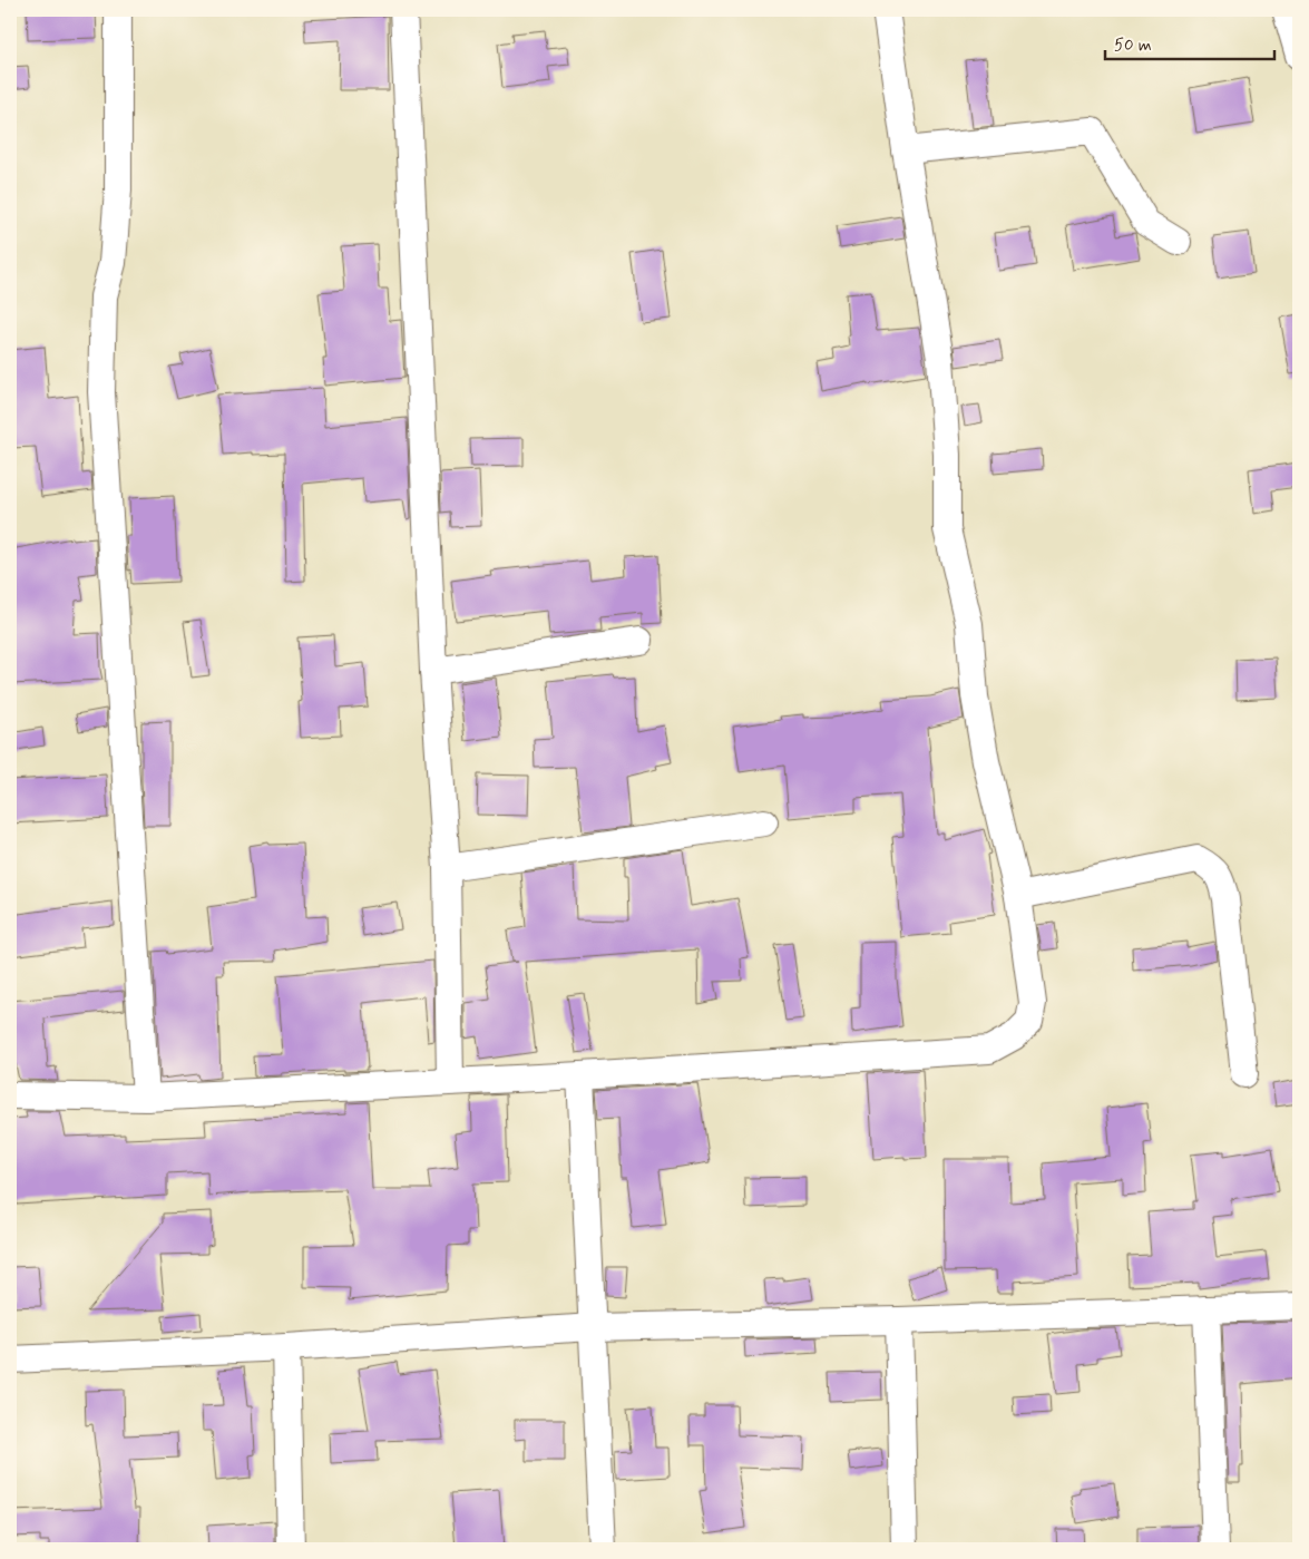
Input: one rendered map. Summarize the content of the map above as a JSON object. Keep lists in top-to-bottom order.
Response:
{
  "scale_bar": "50 m"
}
